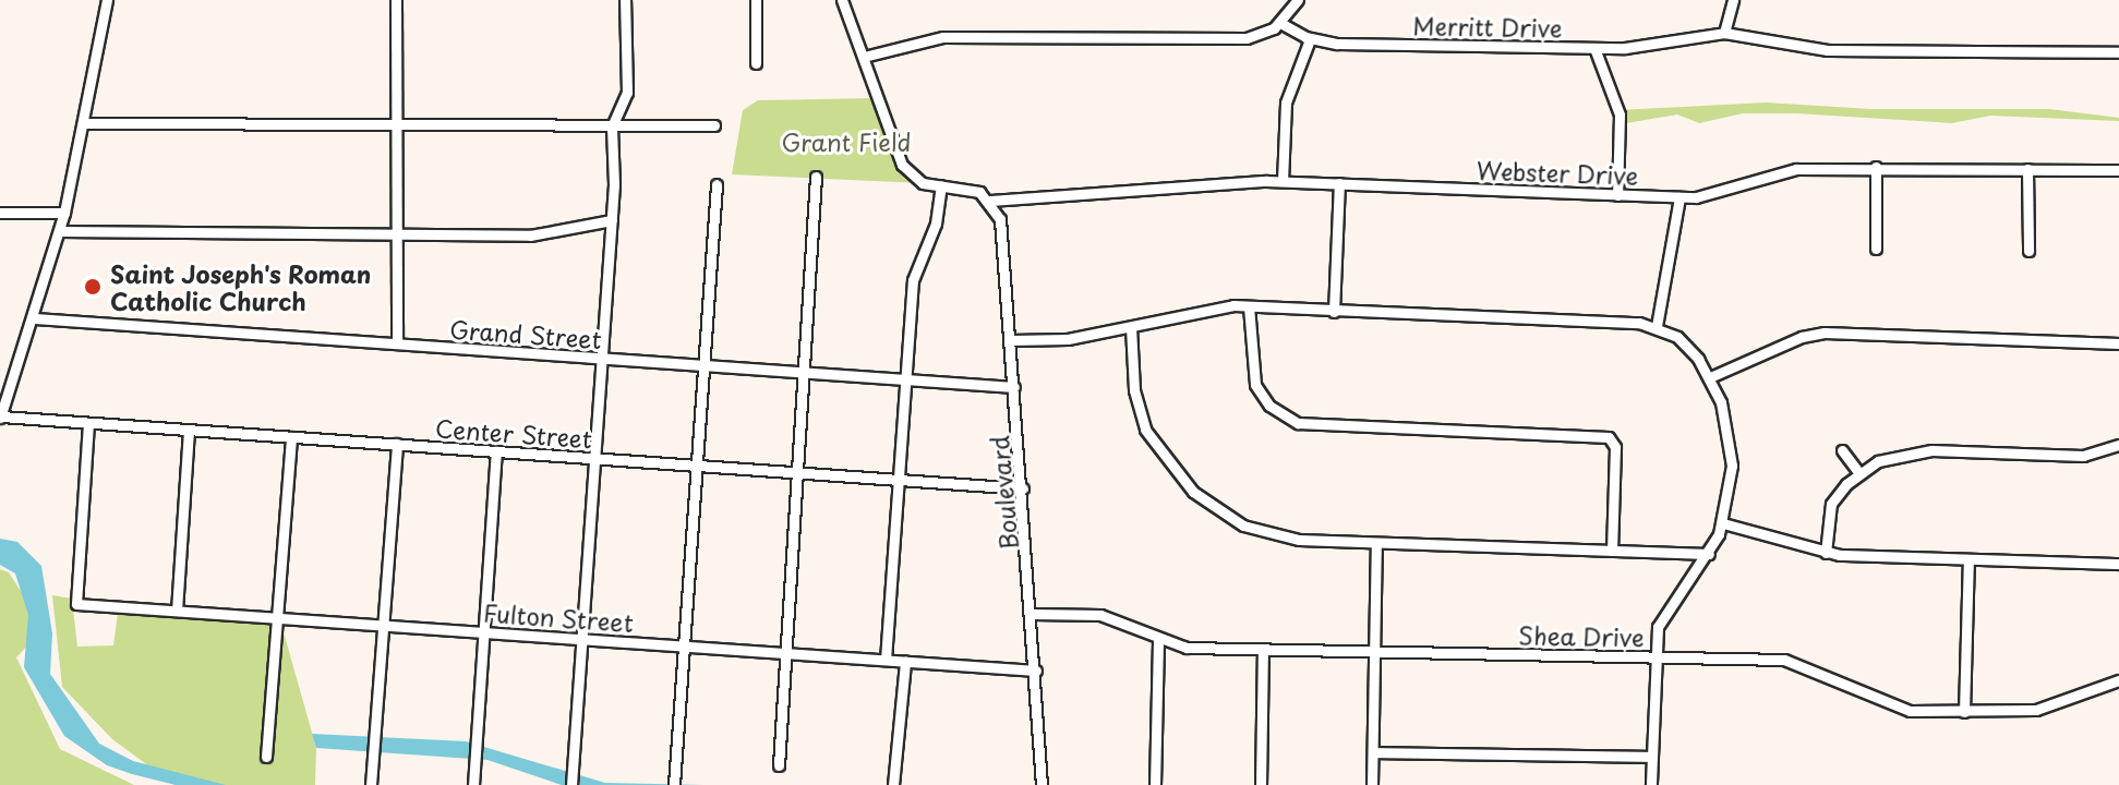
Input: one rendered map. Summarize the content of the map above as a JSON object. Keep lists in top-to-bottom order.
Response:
{
  "streets": {
    "street": [
      "Merritt Drive",
      "Webster Drive",
      "Grand Street",
      "Center Street",
      "Boulevard",
      "Fulton Street",
      "Shea Drive"
    ]
  },
  "crossings": [
    ["Webster Drive", "Boulevard"],
    ["Grand Street", "Boulevard"],
    ["Center Street", "Boulevard"],
    ["Center Street", "Fulton Street"],
    ["Boulevard", "Fulton Street"],
    ["Boulevard", "Shea Drive"]
  ],
  "parks": ["Grant Field"],
  "places": ["Saint Joseph's Roman Catholic Church"]
}
